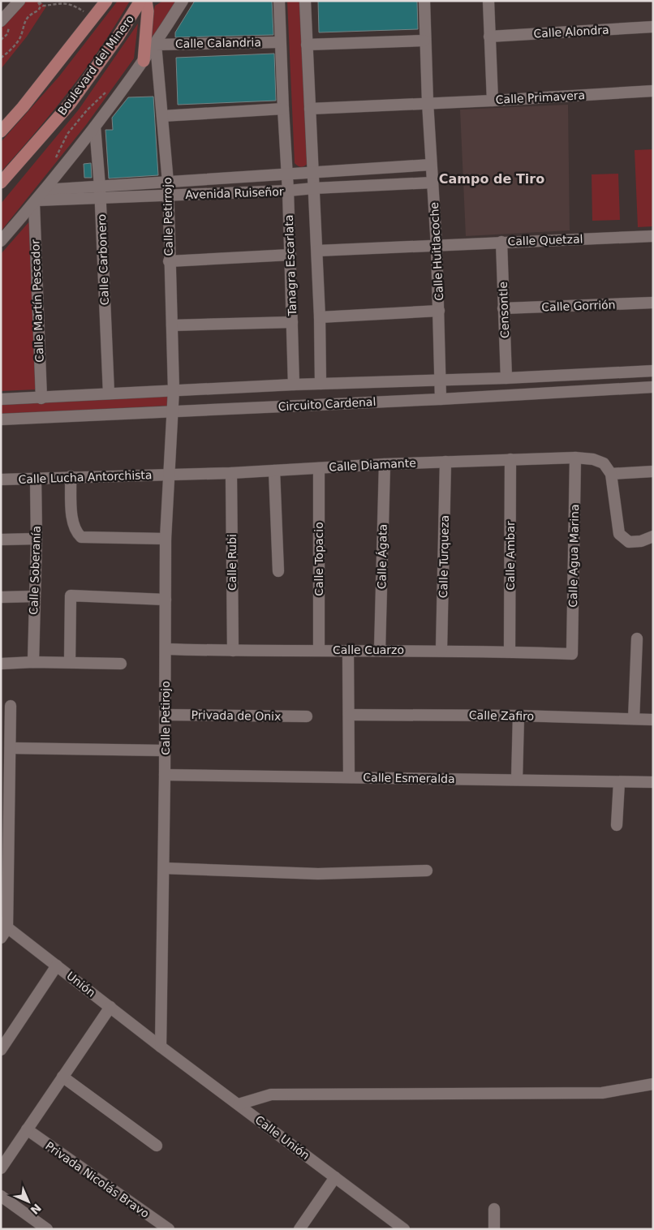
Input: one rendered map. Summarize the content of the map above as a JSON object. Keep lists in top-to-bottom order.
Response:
{
  "streets": {
    "main road": ["Boulevard del Minero"],
    "street": [
      "Calle Alondra",
      "Calle Calandria",
      "Calle Primavera",
      "Avenida Ruiseñor",
      "Calle Petirrojo",
      "Calle Quetzal",
      "Calle Huitlacoche",
      "Calle Carbonero",
      "Tanagra Escarlata",
      "Calle Martín Pescador",
      "Calle Gorrión",
      "Censontle",
      "Circuito Cardenal",
      "Calle Diamante",
      "Calle Lucha Antorchista",
      "Calle Ambar",
      "Calle Agua Marina",
      "Calle Ágata",
      "Calle Turqueza",
      "Calle Topacio",
      "Calle Rubi",
      "Calle Soberanía",
      "Calle Cuarzo",
      "Privada de Onix",
      "Calle Zafiro",
      "Calle Petirojo",
      "Calle Esmeralda",
      "Unión",
      "Calle Unión",
      "Privada Nicolás Bravo"
    ]
  },
  "crossings": [
    ["Calle Calandria", "Calle Petirrojo"],
    ["Calle Calandria", "Tanagra Escarlata"],
    ["Calle Primavera", "Calle Huitlacoche"],
    ["Avenida Ruiseñor", "Calle Petirrojo"],
    ["Avenida Ruiseñor", "Calle Huitlacoche"],
    ["Avenida Ruiseñor", "Calle Carbonero"],
    ["Avenida Ruiseñor", "Tanagra Escarlata"],
    ["Avenida Ruiseñor", "Calle Martín Pescador"],
    ["Calle Petirrojo", "Circuito Cardenal"],
    ["Calle Petirrojo", "Calle Petirojo"],
    ["Calle Quetzal", "Calle Huitlacoche"],
    ["Calle Quetzal", "Censontle"],
    ["Calle Huitlacoche", "Circuito Cardenal"],
    ["Calle Carbonero", "Circuito Cardenal"],
    ["Tanagra Escarlata", "Circuito Cardenal"],
    ["Calle Martín Pescador", "Circuito Cardenal"],
    ["Calle Gorrión", "Censontle"],
    ["Censontle", "Circuito Cardenal"],
    ["Circuito Cardenal", "Calle Petirojo"],
    ["Calle Diamante", "Calle Lucha Antorchista"],
    ["Calle Diamante", "Calle Ambar"],
    ["Calle Diamante", "Calle Agua Marina"],
    ["Calle Diamante", "Calle Ágata"],
    ["Calle Diamante", "Calle Turqueza"],
    ["Calle Diamante", "Calle Topacio"],
    ["Calle Diamante", "Calle Rubi"],
    ["Calle Diamante", "Calle Petirojo"],
    ["Calle Lucha Antorchista", "Calle Soberanía"],
    ["Calle Lucha Antorchista", "Calle Petirojo"],
    ["Calle Ambar", "Calle Cuarzo"],
    ["Calle Agua Marina", "Calle Cuarzo"],
    ["Calle Ágata", "Calle Cuarzo"],
    ["Calle Turqueza", "Calle Cuarzo"],
    ["Calle Topacio", "Calle Cuarzo"],
    ["Calle Rubi", "Calle Cuarzo"],
    ["Calle Cuarzo", "Calle Petirojo"],
    ["Privada de Onix", "Calle Petirojo"],
    ["Calle Petirojo", "Calle Esmeralda"],
    ["Calle Petirojo", "Unión"],
    ["Calle Petirojo", "Calle Unión"],
    ["Unión", "Calle Unión"]
  ],
  "districts": ["Campo de Tiro"],
  "north": "bottom right"
}
